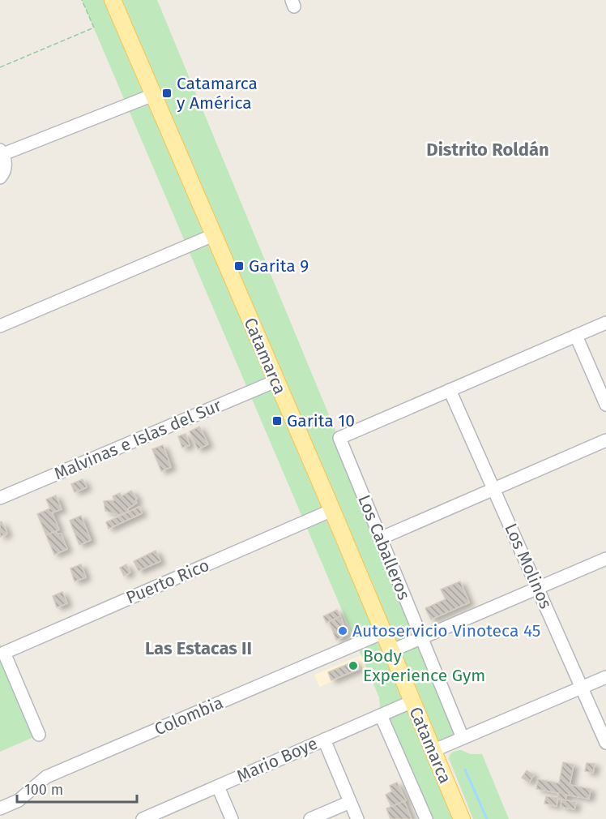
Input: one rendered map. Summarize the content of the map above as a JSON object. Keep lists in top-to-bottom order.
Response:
{
  "streets": {
    "main road": ["Catamarca"],
    "street": [
      "Malvinas e Islas del Sur",
      "Los Caballeros",
      "Los Molinos",
      "Puerto Rico",
      "Colombia",
      "Mario Boye"
    ]
  },
  "crossings": [
    ["Catamarca", "Malvinas e Islas del Sur"],
    ["Catamarca", "Puerto Rico"],
    ["Catamarca", "Colombia"],
    ["Catamarca", "Mario Boye"],
    ["Los Caballeros", "Los Molinos"]
  ],
  "districts": ["Distrito Roldán", "Las Estacas II"],
  "places": {
    "transit": ["Catamarca y América", "Garita 9", "Garita 10"],
    "other": ["Autoservicio Vinoteca 45", "Body Experience Gym"]
  },
  "scale_bar": "100 m"
}
